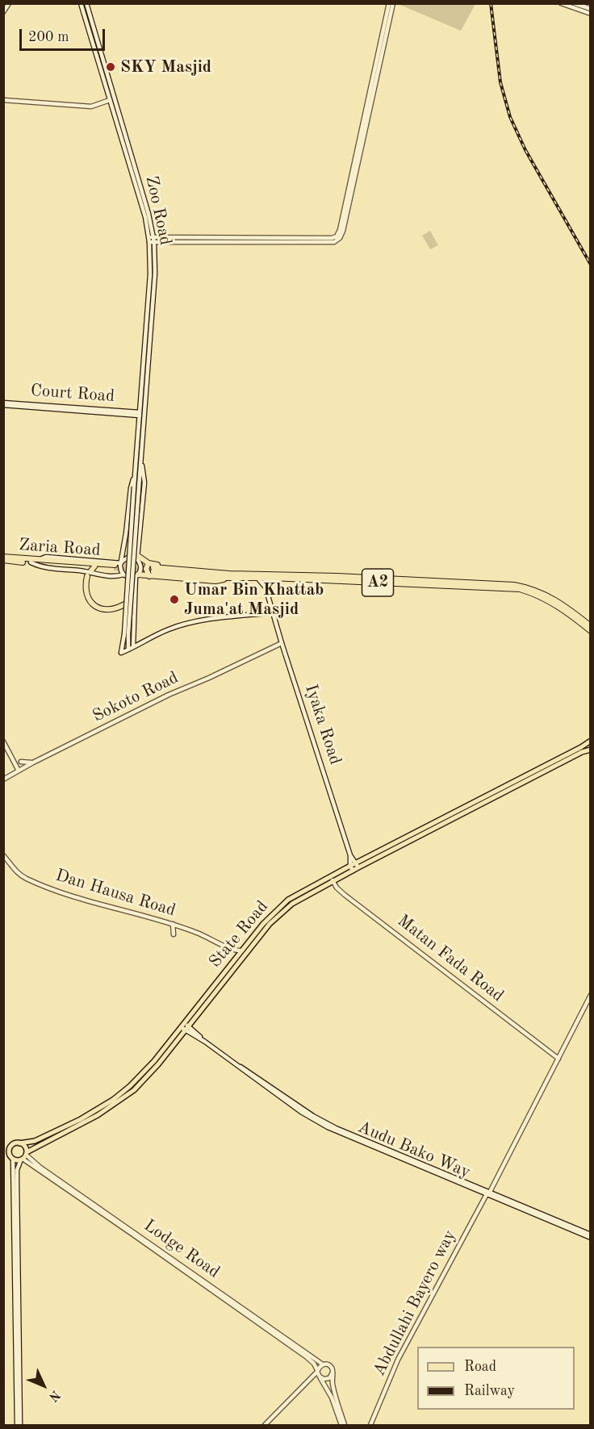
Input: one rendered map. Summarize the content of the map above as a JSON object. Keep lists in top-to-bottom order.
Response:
{
  "streets": {
    "highway": ["Zaria Road", "A2"],
    "main road": ["State Road"],
    "street": [
      "Zoo Road",
      "Court Road",
      "Sokoto Road",
      "Iyaka Road",
      "Dan Hausa Road",
      "Matan Fada Road",
      "Audu Bako Way",
      "Lodge Road",
      "Abdullahi Bayero way"
    ]
  },
  "crossings": [
    ["Zoo Road", "Court Road"],
    ["Sokoto Road", "Iyaka Road"],
    ["Iyaka Road", "State Road"],
    ["Dan Hausa Road", "State Road"],
    ["State Road", "Matan Fada Road"],
    ["State Road", "Audu Bako Way"],
    ["State Road", "Lodge Road"],
    ["Matan Fada Road", "Abdullahi Bayero way"],
    ["Audu Bako Way", "Abdullahi Bayero way"]
  ],
  "places": ["SKY Masjid", "Umar Bin Khattab Juma'at Masjid"],
  "legend": ["Road", "Railway"],
  "scale_bar": "200 m",
  "north": "bottom right"
}
